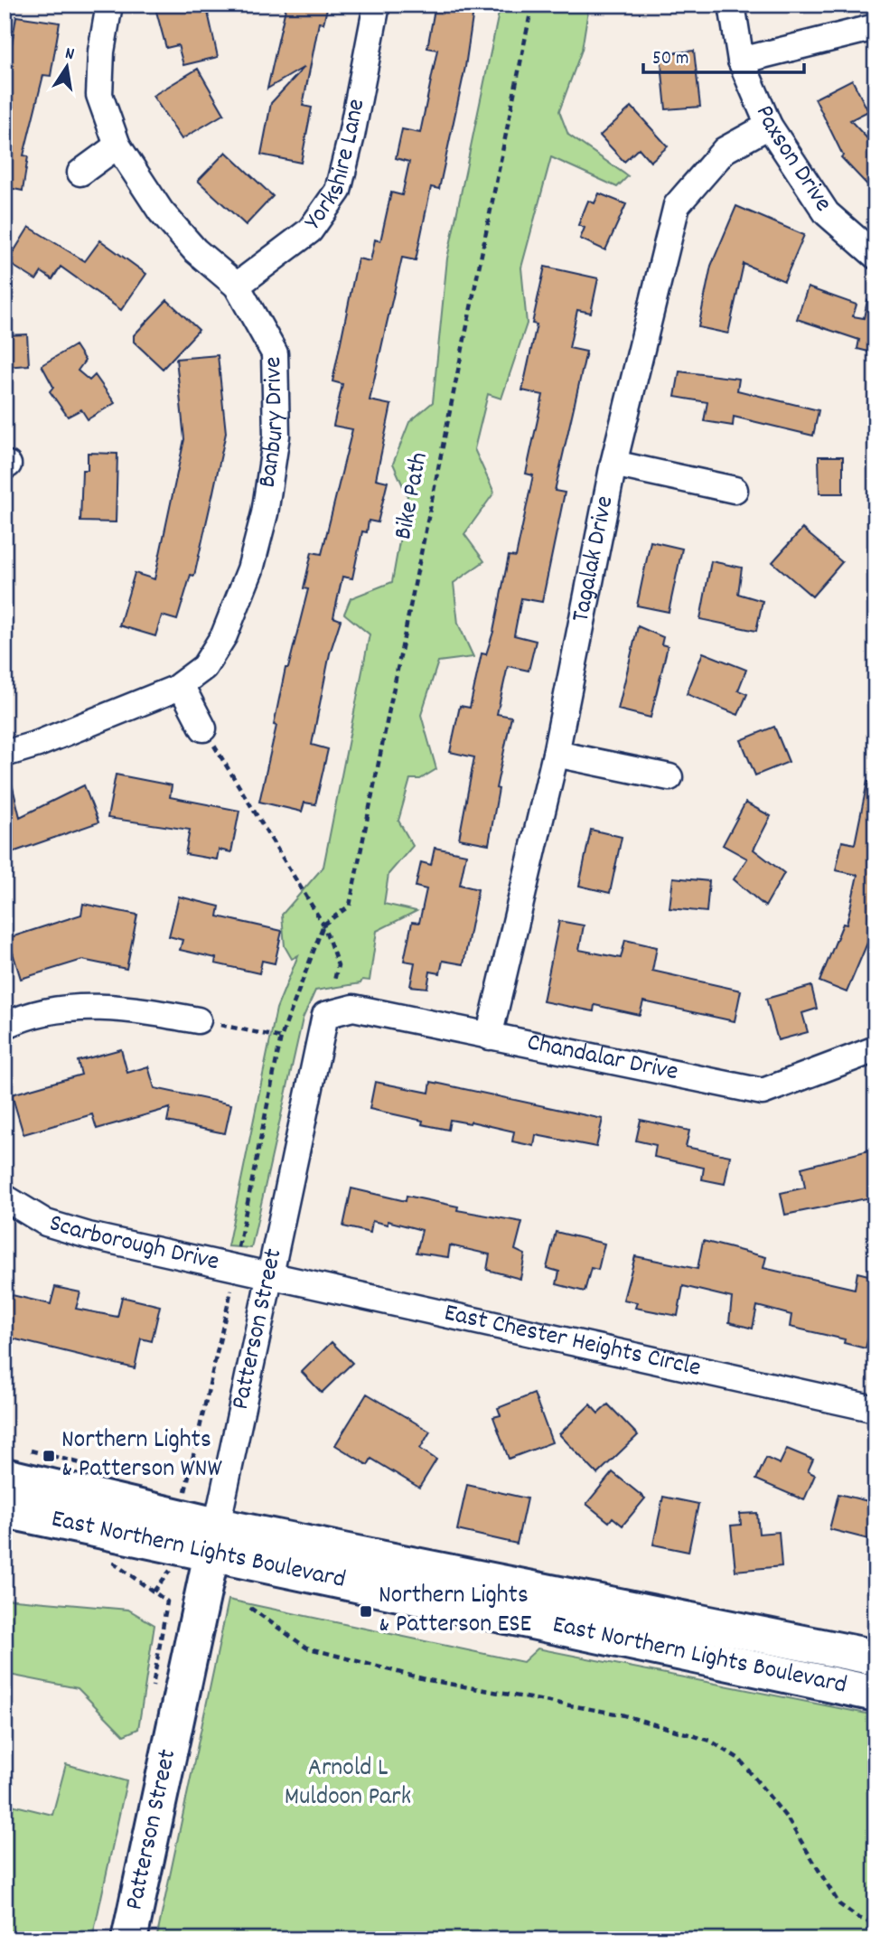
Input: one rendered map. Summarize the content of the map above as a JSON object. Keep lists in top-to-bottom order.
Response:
{
  "streets": {
    "main road": ["Patterson Street", "East Northern Lights Boulevard"],
    "street": [
      "Paxson Drive",
      "Yorkshire Lane",
      "Banbury Drive",
      "Tagalak Drive",
      "Chandalar Drive",
      "Scarborough Drive",
      "East Chester Heights Circle"
    ],
    "path": ["Bike Path"]
  },
  "crossings": [
    ["Paxson Drive", "Tagalak Drive"],
    ["Yorkshire Lane", "Banbury Drive"],
    ["Tagalak Drive", "Chandalar Drive"],
    ["Chandalar Drive", "Patterson Street"],
    ["Scarborough Drive", "Patterson Street"],
    ["Scarborough Drive", "East Chester Heights Circle"],
    ["Patterson Street", "East Chester Heights Circle"],
    ["Patterson Street", "East Northern Lights Boulevard"]
  ],
  "parks": ["Arnold L Muldoon Park"],
  "places": {
    "transit": ["Northern Lights & Patterson WNW", "Northern Lights & Patterson ESE"]
  },
  "scale_bar": "50 m",
  "north": "top"
}
